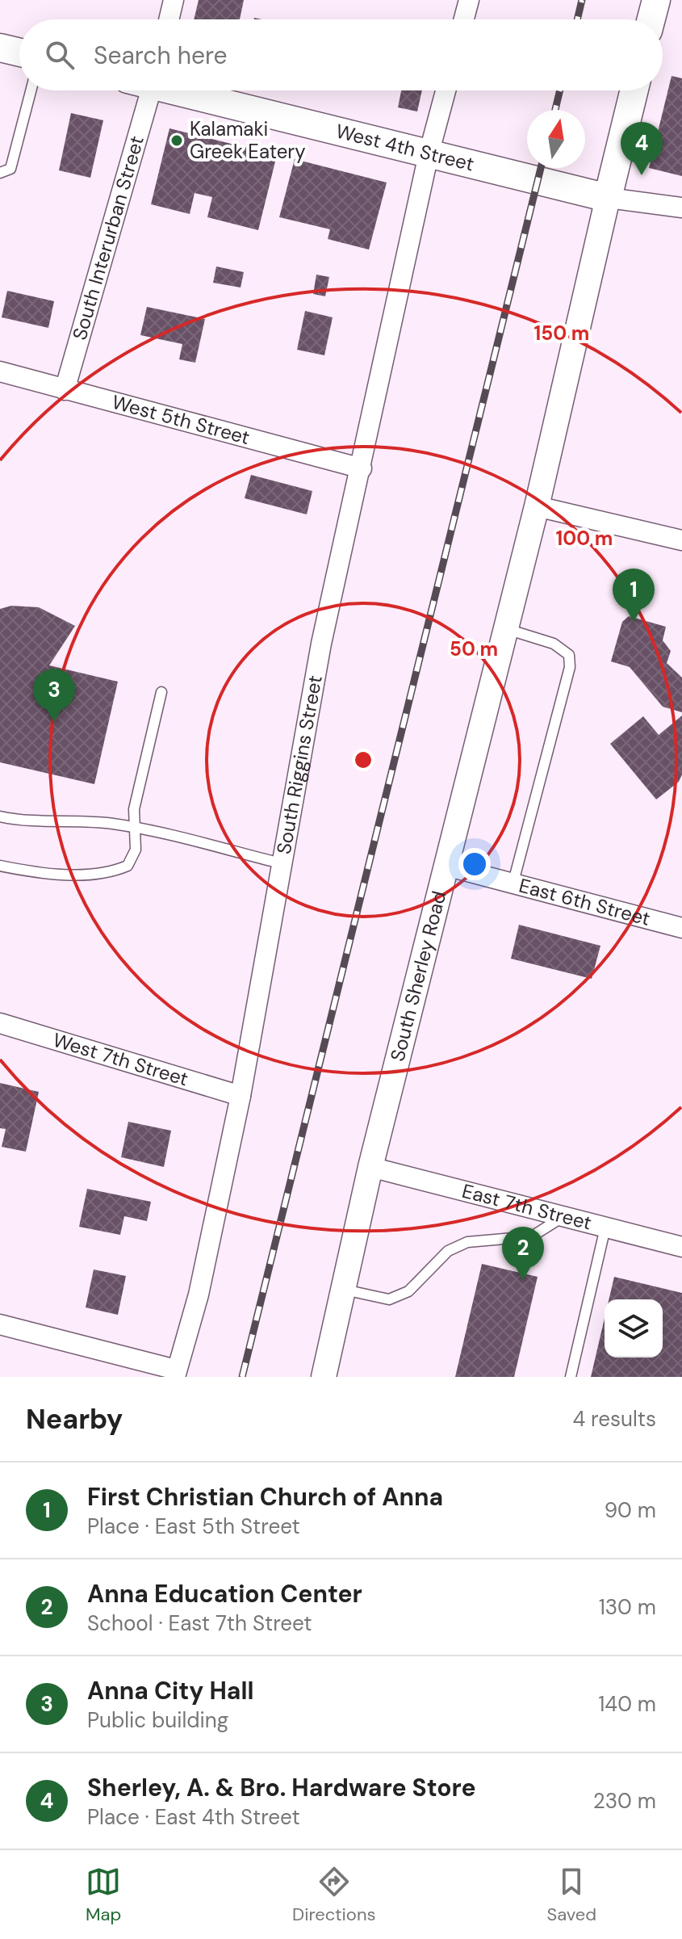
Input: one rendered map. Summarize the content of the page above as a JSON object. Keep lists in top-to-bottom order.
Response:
{
  "streets": {
    "main road": ["West 4th Street"],
    "street": [
      "South Interurban Street",
      "West 5th Street",
      "South Riggins Street",
      "East 6th Street",
      "South Sherley Road",
      "West 7th Street",
      "East 7th Street"
    ]
  },
  "crossings": [
    ["West 4th Street", "South Riggins Street"],
    ["West 4th Street", "South Sherley Road"],
    ["South Interurban Street", "West 5th Street"],
    ["West 5th Street", "South Riggins Street"],
    ["South Riggins Street", "West 7th Street"],
    ["East 6th Street", "South Sherley Road"],
    ["South Sherley Road", "East 7th Street"]
  ],
  "places": ["Kalamaki Greek Eatery"],
  "north": "top",
  "page": {
    "search": "Search here",
    "pins": [
      "4",
      "1",
      "3",
      "2"
    ],
    "heading": ["Nearby", "4 results"],
    "list": [
      {
        "mark": "1",
        "name": "First Christian Church of Anna",
        "note": "Place · East 5th Street",
        "value": "90 m"
      },
      {
        "mark": "2",
        "name": "Anna Education Center",
        "note": "School · East 7th Street",
        "value": "130 m"
      },
      {
        "mark": "3",
        "name": "Anna City Hall",
        "note": "Public building",
        "value": "140 m"
      },
      {
        "mark": "4",
        "name": "Sherley, A. & Bro. Hardware Store",
        "note": "Place · East 4th Street",
        "value": "230 m"
      }
    ],
    "nav": ["Map", "Directions", "Saved"]
  },
  "rings": ["150 m", "100 m", "50 m"]
}
